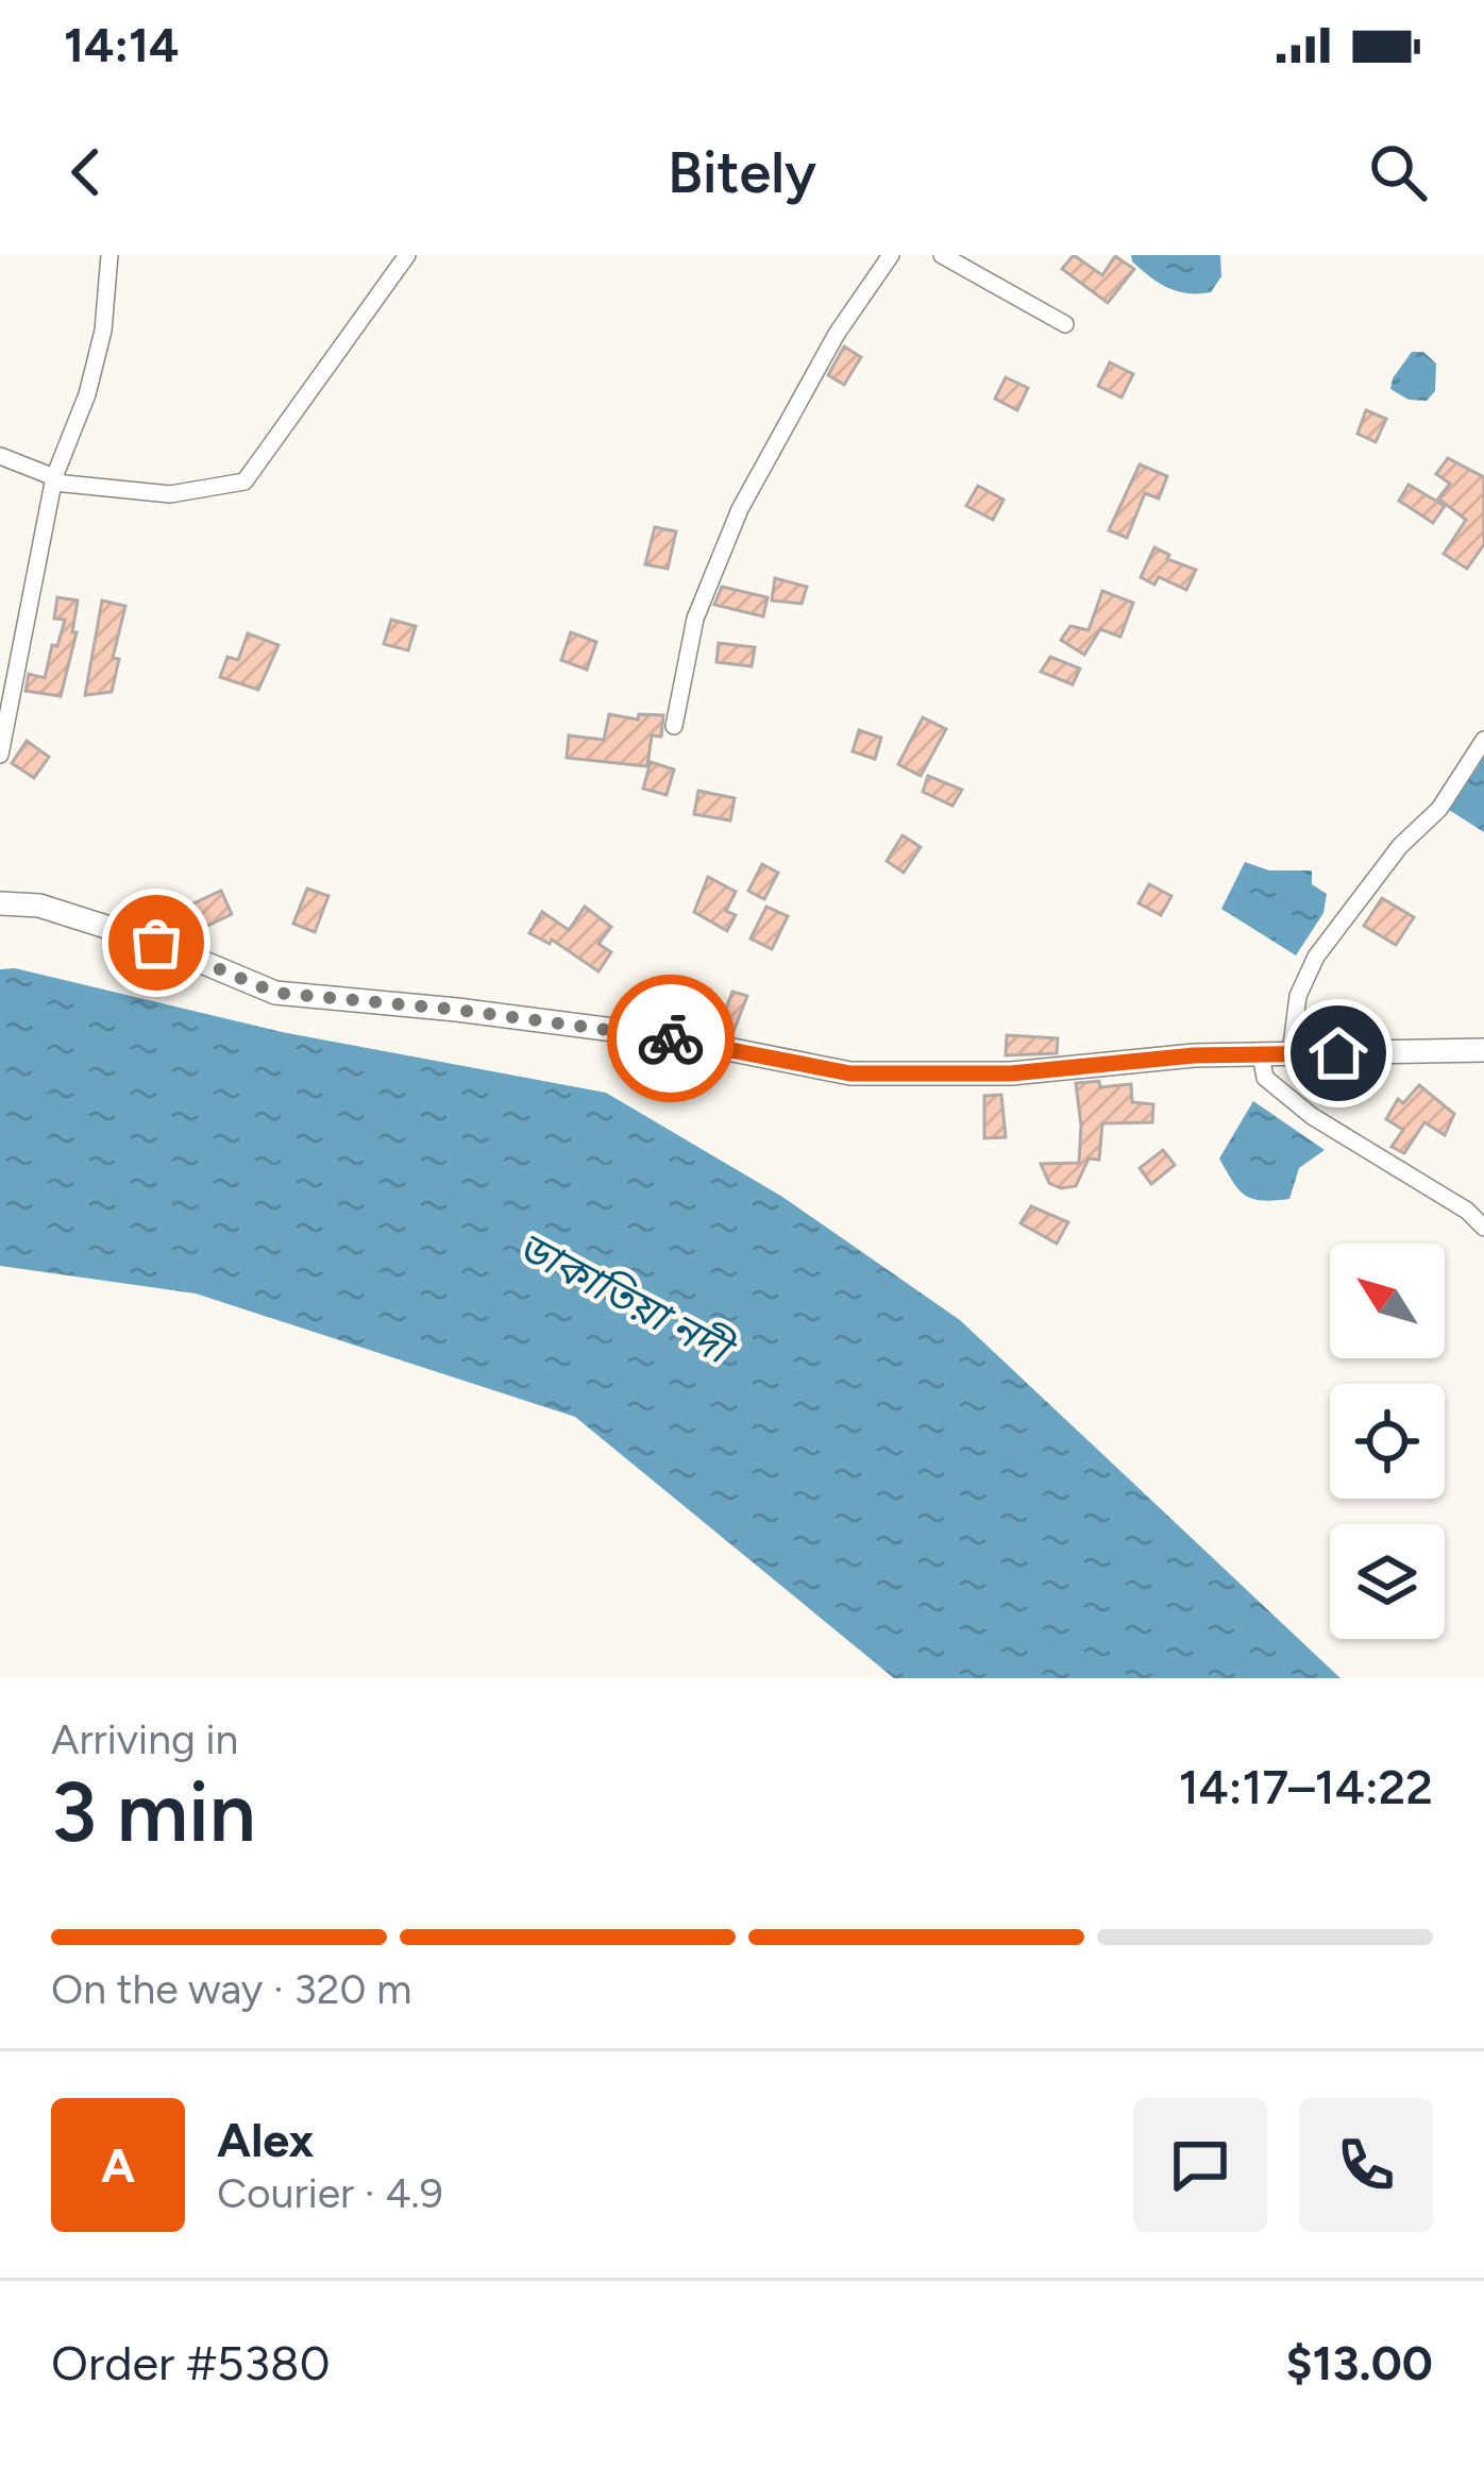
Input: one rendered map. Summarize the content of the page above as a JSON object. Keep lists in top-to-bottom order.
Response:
{
  "water": ["ডাকাতিয়া নদী"],
  "north": "top left",
  "page": {
    "status": "14:14",
    "header": "Bitely",
    "heading": ["3 min", "Arriving in", "14:17–14:22"],
    "panel": [
      "Alex",
      "Courier · 4.9",
      "Order #5380",
      "$13.00"
    ],
    "bar": "On the way · 320 m",
    "round": "A"
  }
}
